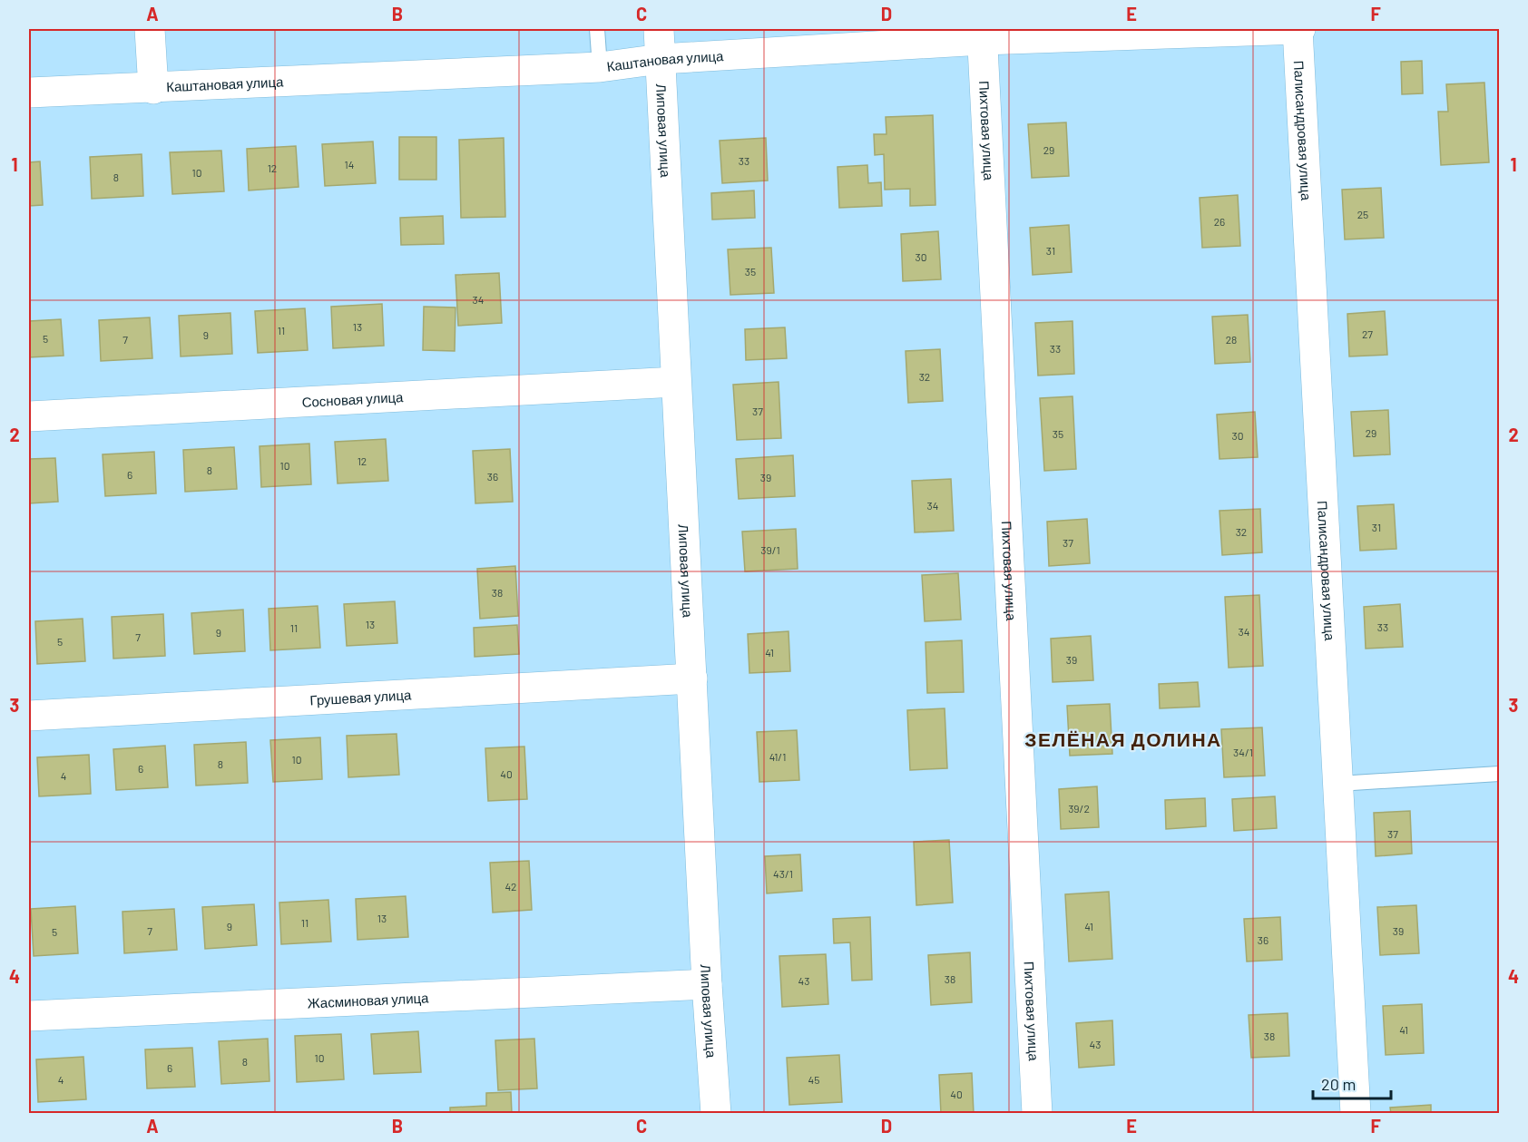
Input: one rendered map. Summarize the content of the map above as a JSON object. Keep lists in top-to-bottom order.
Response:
{
  "streets": {
    "street": [
      "Каштановая улица",
      "Липовая улица",
      "Пихтовая улица",
      "Палисандровая улица",
      "Сосновая улица",
      "Грушевая улица",
      "Жасминовая улица"
    ]
  },
  "crossings": [
    ["Каштановая улица", "Липовая улица"],
    ["Каштановая улица", "Пихтовая улица"],
    ["Каштановая улица", "Палисандровая улица"],
    ["Липовая улица", "Сосновая улица"],
    ["Липовая улица", "Грушевая улица"],
    ["Липовая улица", "Жасминовая улица"]
  ],
  "districts": ["ЗЕЛЁНАЯ ДОЛИНА"],
  "house_numbers": [
    "29",
    "33",
    "14",
    "12",
    "10",
    "8",
    "25",
    "26",
    "31",
    "30",
    "35",
    "34",
    "13",
    "11",
    "27",
    "9",
    "5",
    "7",
    "28",
    "33",
    "32",
    "37",
    "29",
    "35",
    "30",
    "12",
    "10",
    "8",
    "6",
    "36",
    "39",
    "34",
    "31",
    "32",
    "37",
    "39/1",
    "38",
    "13",
    "33",
    "11",
    "34",
    "9",
    "7",
    "5",
    "41",
    "39",
    "34/1",
    "41/1",
    "10",
    "8",
    "6",
    "40",
    "4",
    "39/2",
    "37",
    "43/1",
    "42",
    "13",
    "11",
    "9",
    "41",
    "7",
    "39",
    "5",
    "36",
    "38",
    "43",
    "41",
    "38",
    "43",
    "10",
    "8",
    "6",
    "4",
    "45",
    "40"
  ],
  "scale_bar": "20 m",
  "grid": {
    "columns": [
      "A",
      "B",
      "C",
      "D",
      "E",
      "F"
    ],
    "rows": [
      "1",
      "2",
      "3",
      "4"
    ]
  }
}
